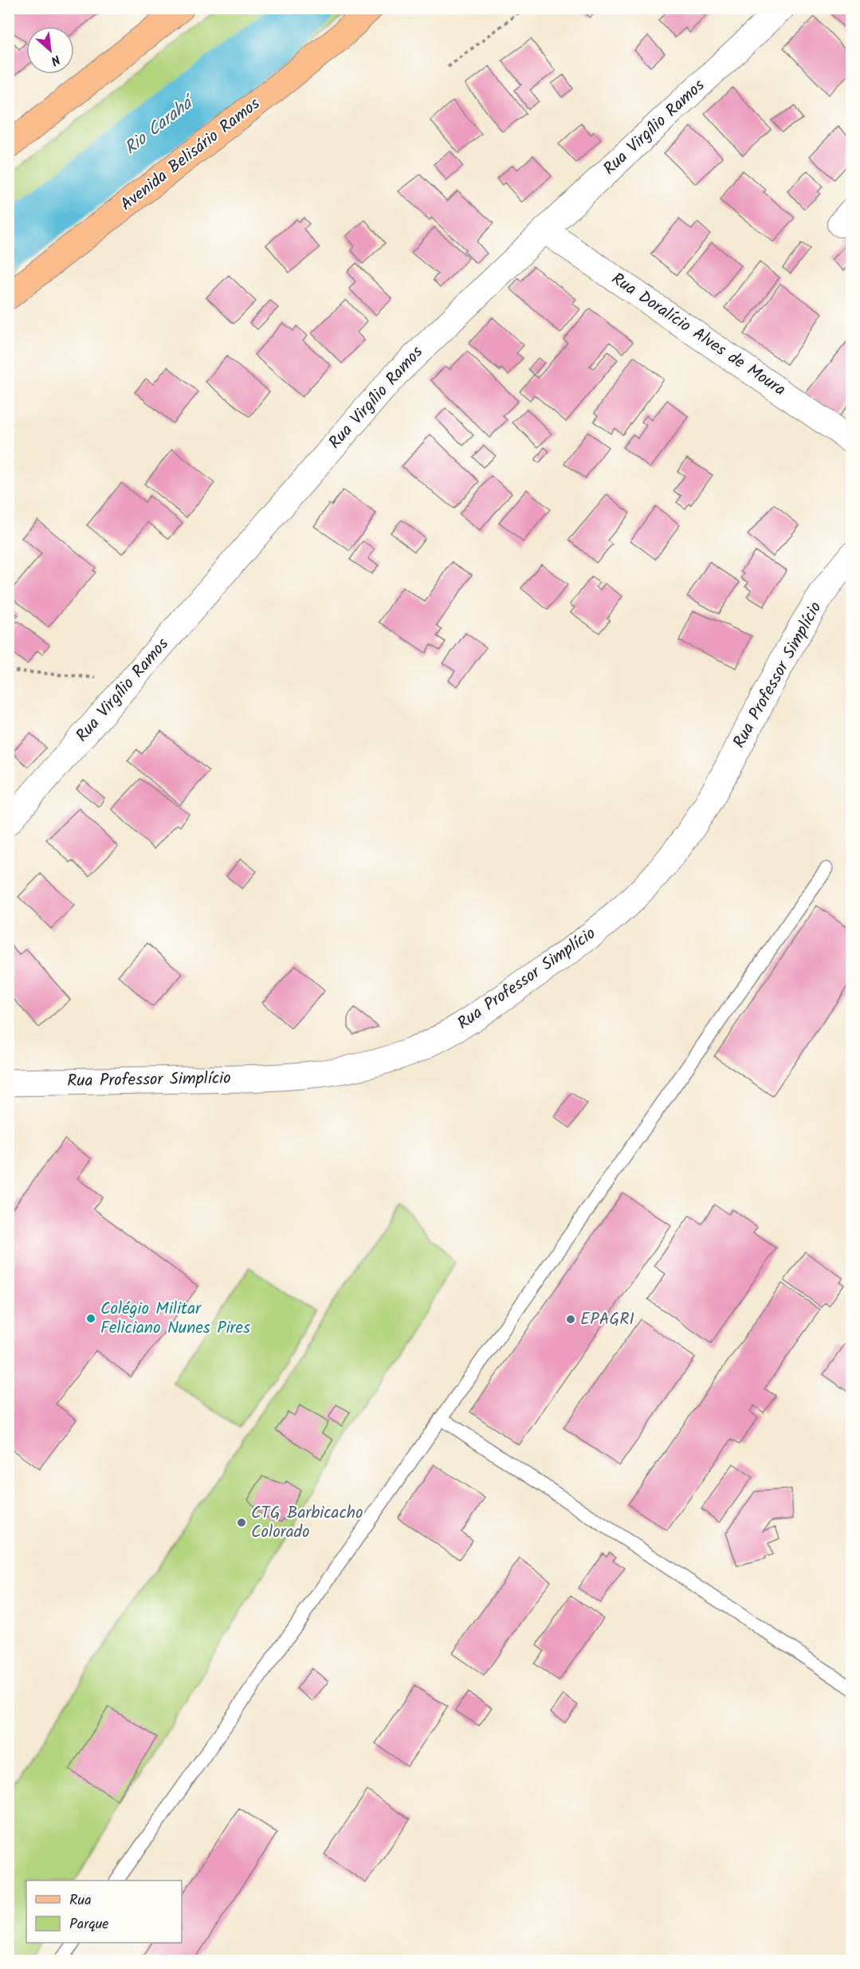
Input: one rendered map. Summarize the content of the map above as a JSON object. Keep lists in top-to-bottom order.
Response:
{
  "streets": {
    "main road": ["Avenida Belisário Ramos"],
    "street": ["Rua Virgílio Ramos", "Rua Doralício Alves de Moura", "Rua Professor Simplício"]
  },
  "crossings": [
    ["Rua Virgílio Ramos", "Rua Doralício Alves de Moura"]
  ],
  "water": ["Rio Carahá"],
  "places": ["Colégio Militar Feliciano Nunes Pires", "EPAGRI", "CTG Barbicacho Colorado"],
  "legend": ["Rua", "Parque"],
  "north": "bottom right"
}
